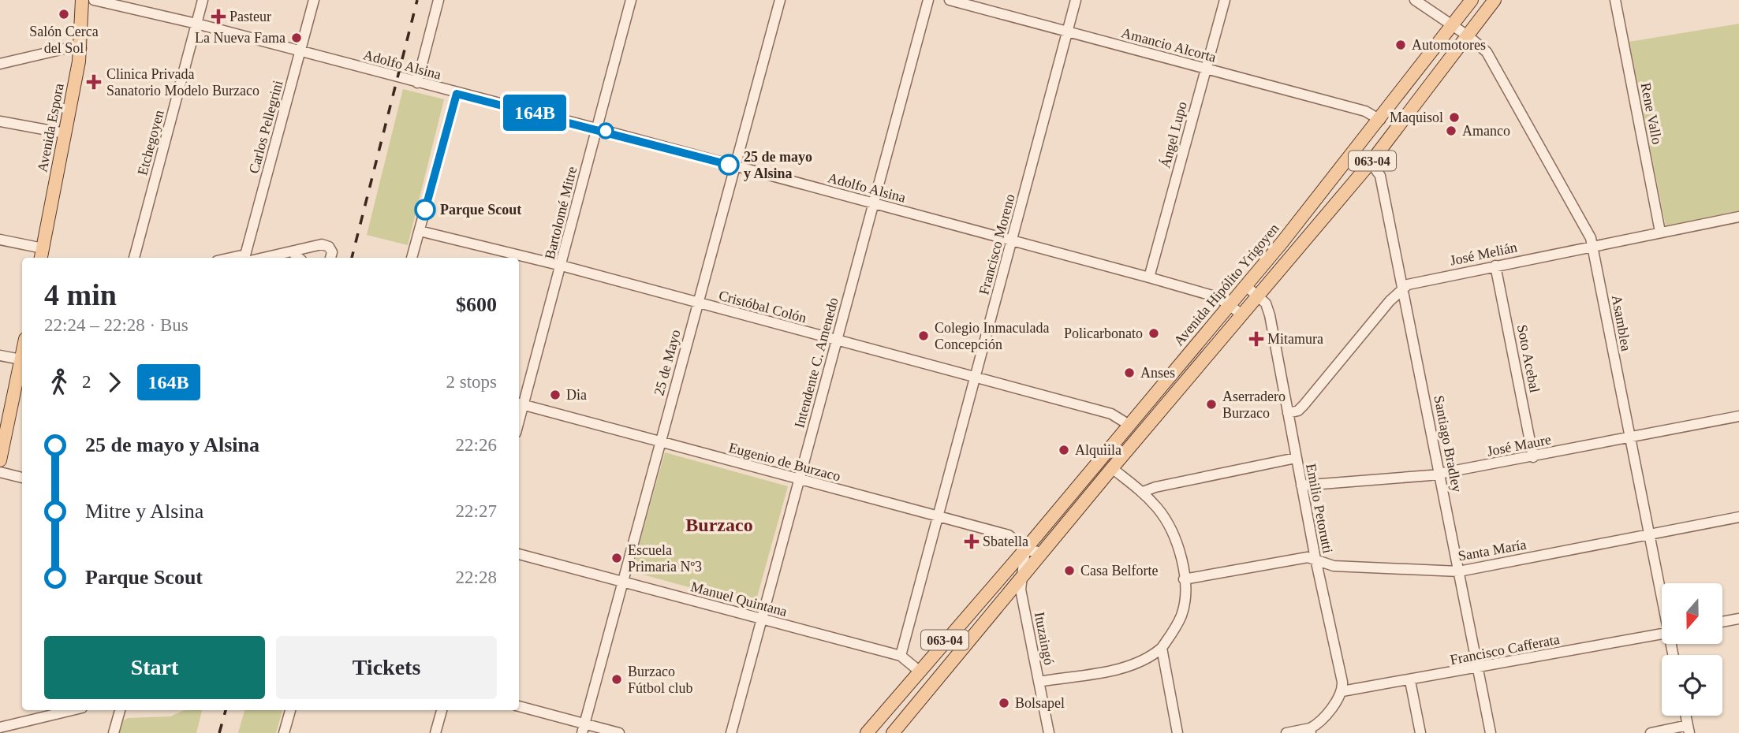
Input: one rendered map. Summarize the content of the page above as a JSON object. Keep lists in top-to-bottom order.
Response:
{
  "streets": {
    "main road": ["Avenida Espora", "063-04", "Avenida Hipólito Yrigoyen"],
    "street": [
      "Amancio Alcorta",
      "Adolfo Alsina",
      "Rene Vallo",
      "Carlos Pellegrini",
      "Ángel Lupo",
      "Etchegoyen",
      "Bartolomé Mitre",
      "Francisco Moreno",
      "José Melián",
      "Cristóbal Colón",
      "Asamblea",
      "Soto Acebal",
      "25 de Mayo",
      "Intendente C. Amenedo",
      "Santiago Bradley",
      "José Maure",
      "Eugenio de Burzaco",
      "Emilio Petorutti",
      "Santa María",
      "Manuel Quintana",
      "Ituzaingó",
      "Francisco Cafferata"
    ]
  },
  "crossings": [
    ["Amancio Alcorta", "Ángel Lupo"],
    ["Amancio Alcorta", "Francisco Moreno"],
    ["Amancio Alcorta", "Avenida Hipólito Yrigoyen"],
    ["Adolfo Alsina", "Carlos Pellegrini"],
    ["Adolfo Alsina", "Ángel Lupo"],
    ["Adolfo Alsina", "Etchegoyen"],
    ["Adolfo Alsina", "063-04"],
    ["Adolfo Alsina", "Bartolomé Mitre"],
    ["Adolfo Alsina", "Francisco Moreno"],
    ["Adolfo Alsina", "Avenida Hipólito Yrigoyen"],
    ["Adolfo Alsina", "25 de Mayo"],
    ["Adolfo Alsina", "Intendente C. Amenedo"],
    ["Rene Vallo", "José Melián"],
    ["063-04", "Asamblea"],
    ["063-04", "Santiago Bradley"],
    ["063-04", "Eugenio de Burzaco"],
    ["063-04", "Emilio Petorutti"],
    ["063-04", "Ituzaingó"],
    ["Bartolomé Mitre", "Cristóbal Colón"],
    ["Bartolomé Mitre", "Eugenio de Burzaco"],
    ["Francisco Moreno", "Cristóbal Colón"],
    ["Francisco Moreno", "Eugenio de Burzaco"],
    ["Francisco Moreno", "Manuel Quintana"],
    ["José Melián", "Asamblea"],
    ["José Melián", "Soto Acebal"],
    ["José Melián", "Santiago Bradley"],
    ["Avenida Hipólito Yrigoyen", "Cristóbal Colón"],
    ["Avenida Hipólito Yrigoyen", "Asamblea"],
    ["Avenida Hipólito Yrigoyen", "Eugenio de Burzaco"],
    ["Avenida Hipólito Yrigoyen", "Emilio Petorutti"],
    ["Avenida Hipólito Yrigoyen", "Manuel Quintana"],
    ["Avenida Hipólito Yrigoyen", "Ituzaingó"],
    ["Cristóbal Colón", "25 de Mayo"],
    ["Cristóbal Colón", "Intendente C. Amenedo"],
    ["Asamblea", "José Maure"],
    ["Asamblea", "Santa María"],
    ["Soto Acebal", "José Maure"],
    ["25 de Mayo", "Eugenio de Burzaco"],
    ["25 de Mayo", "Manuel Quintana"],
    ["Intendente C. Amenedo", "Eugenio de Burzaco"],
    ["Intendente C. Amenedo", "Manuel Quintana"],
    ["Santiago Bradley", "José Maure"],
    ["Santiago Bradley", "Santa María"],
    ["Santiago Bradley", "Francisco Cafferata"],
    ["José Maure", "Emilio Petorutti"],
    ["Eugenio de Burzaco", "Ituzaingó"],
    ["Emilio Petorutti", "Santa María"],
    ["Emilio Petorutti", "Francisco Cafferata"]
  ],
  "districts": ["Burzaco"],
  "places": {
    "other": [
      "Salón Cerca del Sol",
      "La Nueva Fama",
      "Automotores",
      "Maquisol",
      "Amanco",
      "25 de mayo y Alsina",
      "Parque Scout",
      "Policarbonato",
      "Colegio Inmaculada Concepción",
      "Anses",
      "Dia",
      "Aserradero Burzaco",
      "Alquiila",
      "Escuela Primaria Nº3",
      "Casa Belforte",
      "Burzaco Fútbol club",
      "Bolsapel"
    ],
    "health": [
      "Pasteur",
      "Clinica Privada Sanatorio Modelo Burzaco",
      "Mitamura",
      "Sbatella"
    ]
  },
  "lines": ["bus line 164B"],
  "north": "bottom",
  "page": {
    "on_map": "164B",
    "heading": ["4 min", "22:24 – 22:28 · Bus", "$600"],
    "legs": ["2", "164B", "2 stops"],
    "list": [
      {
        "name": "25 de mayo y Alsina",
        "value": "22:26"
      },
      {
        "name": "Mitre y Alsina",
        "value": "22:27"
      },
      {
        "name": "Parque Scout",
        "value": "22:28"
      }
    ],
    "buttons": ["Start", "Tickets"]
  }
}
